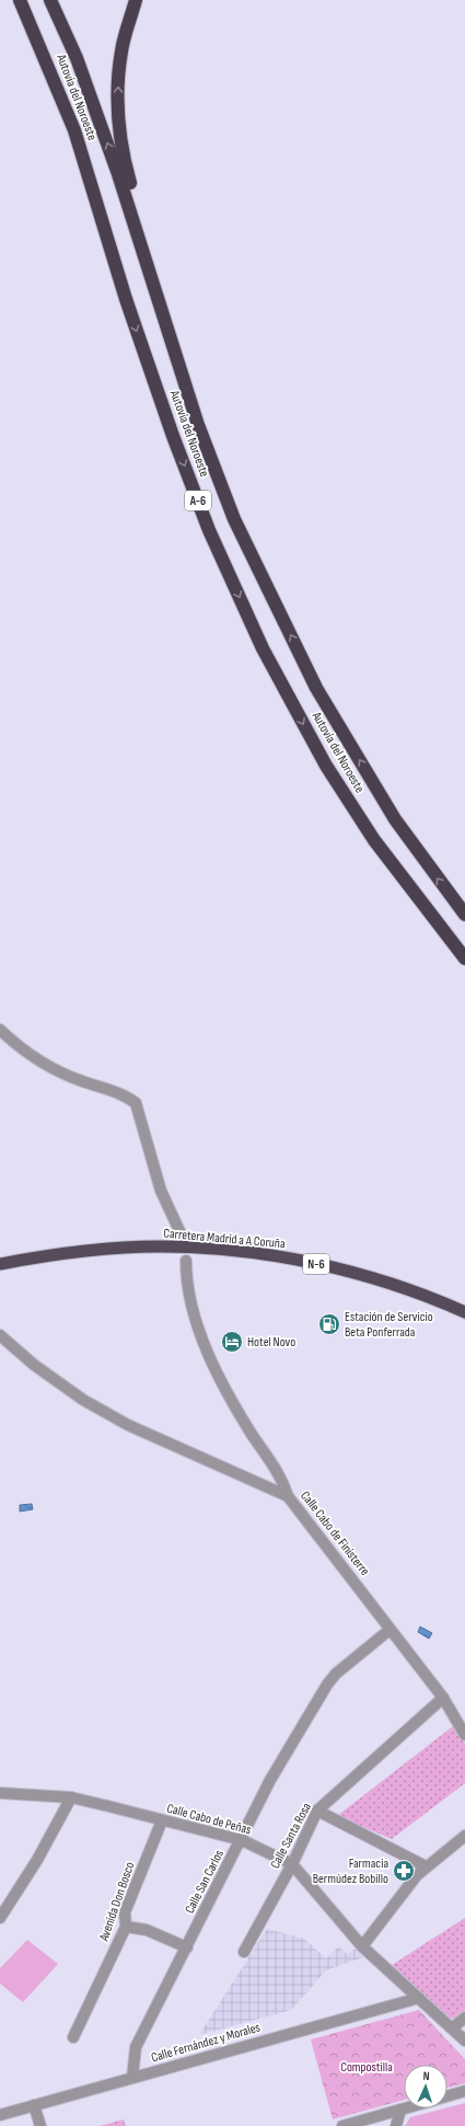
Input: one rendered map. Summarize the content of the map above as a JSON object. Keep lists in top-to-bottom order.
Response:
{
  "streets": {
    "highway": [
      "Autovía del Noroeste",
      "A-6",
      "Carretera Madrid a A Coruña",
      "N-6"
    ],
    "street": [
      "Calle Cabo de Finisterre",
      "Calle Cabo de Peñas",
      "Calle Santa Rosa",
      "Calle San Carlos",
      "Avenida Don Bosco",
      "Calle Fernández y Morales"
    ]
  },
  "crossings": [
    ["Calle Cabo de Finisterre", "Calle Santa Rosa"],
    ["Calle Cabo de Finisterre", "Calle San Carlos"],
    ["Calle Cabo de Peñas", "Calle Santa Rosa"],
    ["Calle Cabo de Peñas", "Calle San Carlos"],
    ["Calle Cabo de Peñas", "Avenida Don Bosco"],
    ["Calle Cabo de Peñas", "Calle Fernández y Morales"],
    ["Calle San Carlos", "Calle Fernández y Morales"]
  ],
  "parks": ["Compostilla"],
  "places": {
    "fuel station": ["Estación de Servicio Beta Ponferrada"],
    "hotel": ["Hotel Novo"],
    "pharmacy": ["Farmacia Bermúdez Bobillo"]
  },
  "north": "top"
}
